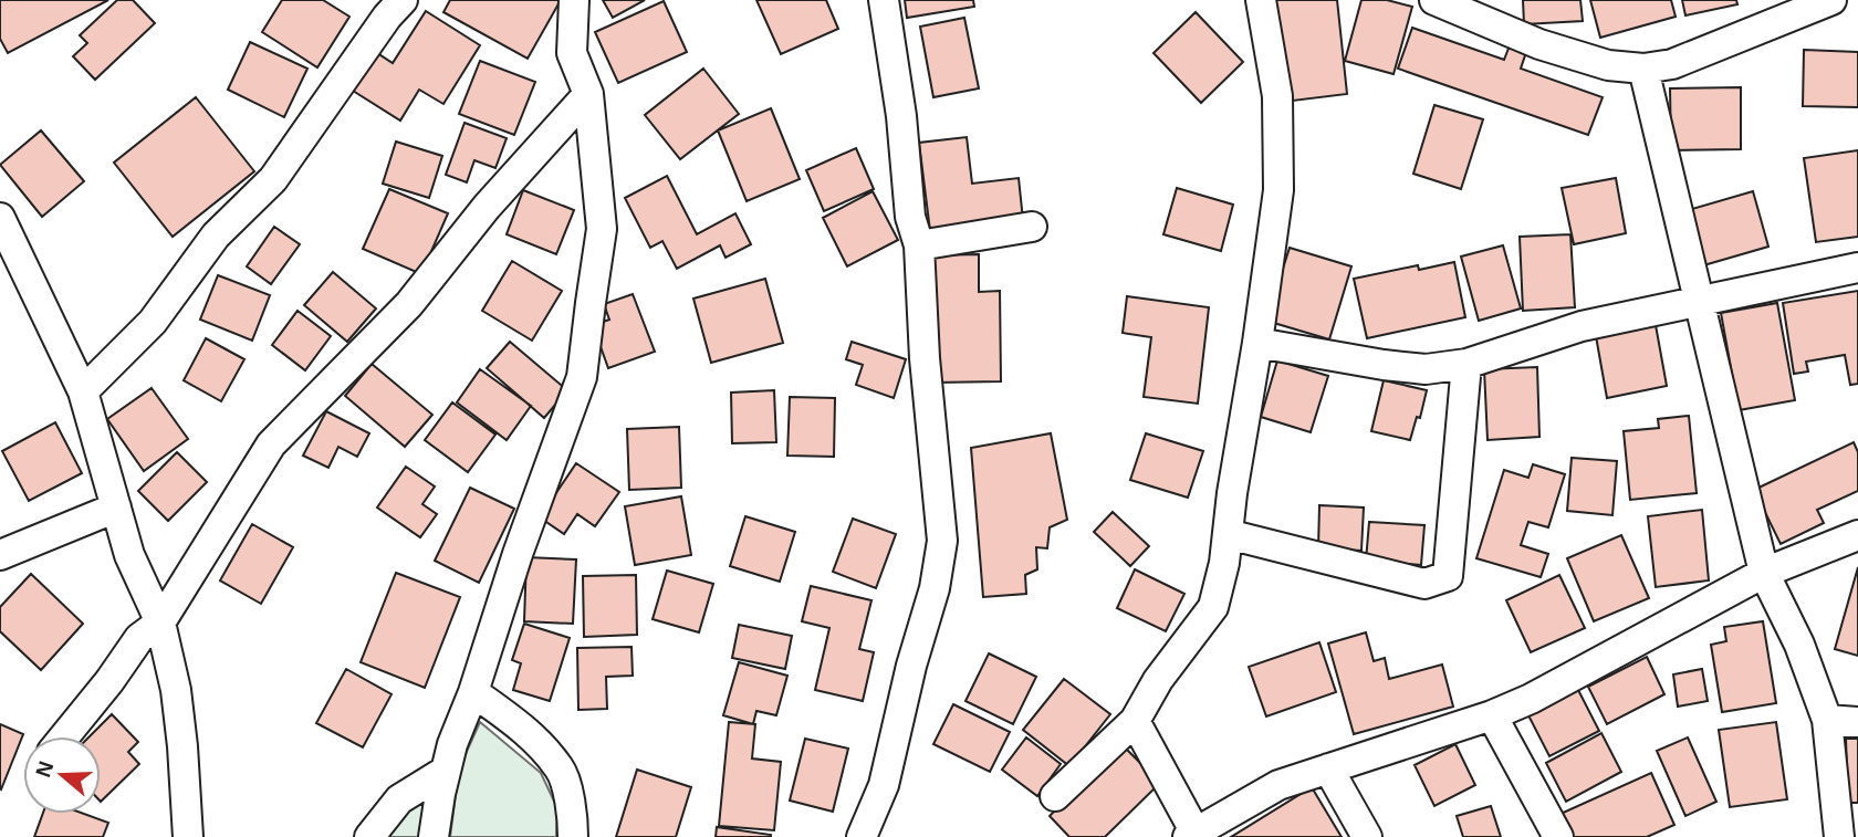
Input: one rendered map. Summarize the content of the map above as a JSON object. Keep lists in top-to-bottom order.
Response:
{
  "north": "left"
}
